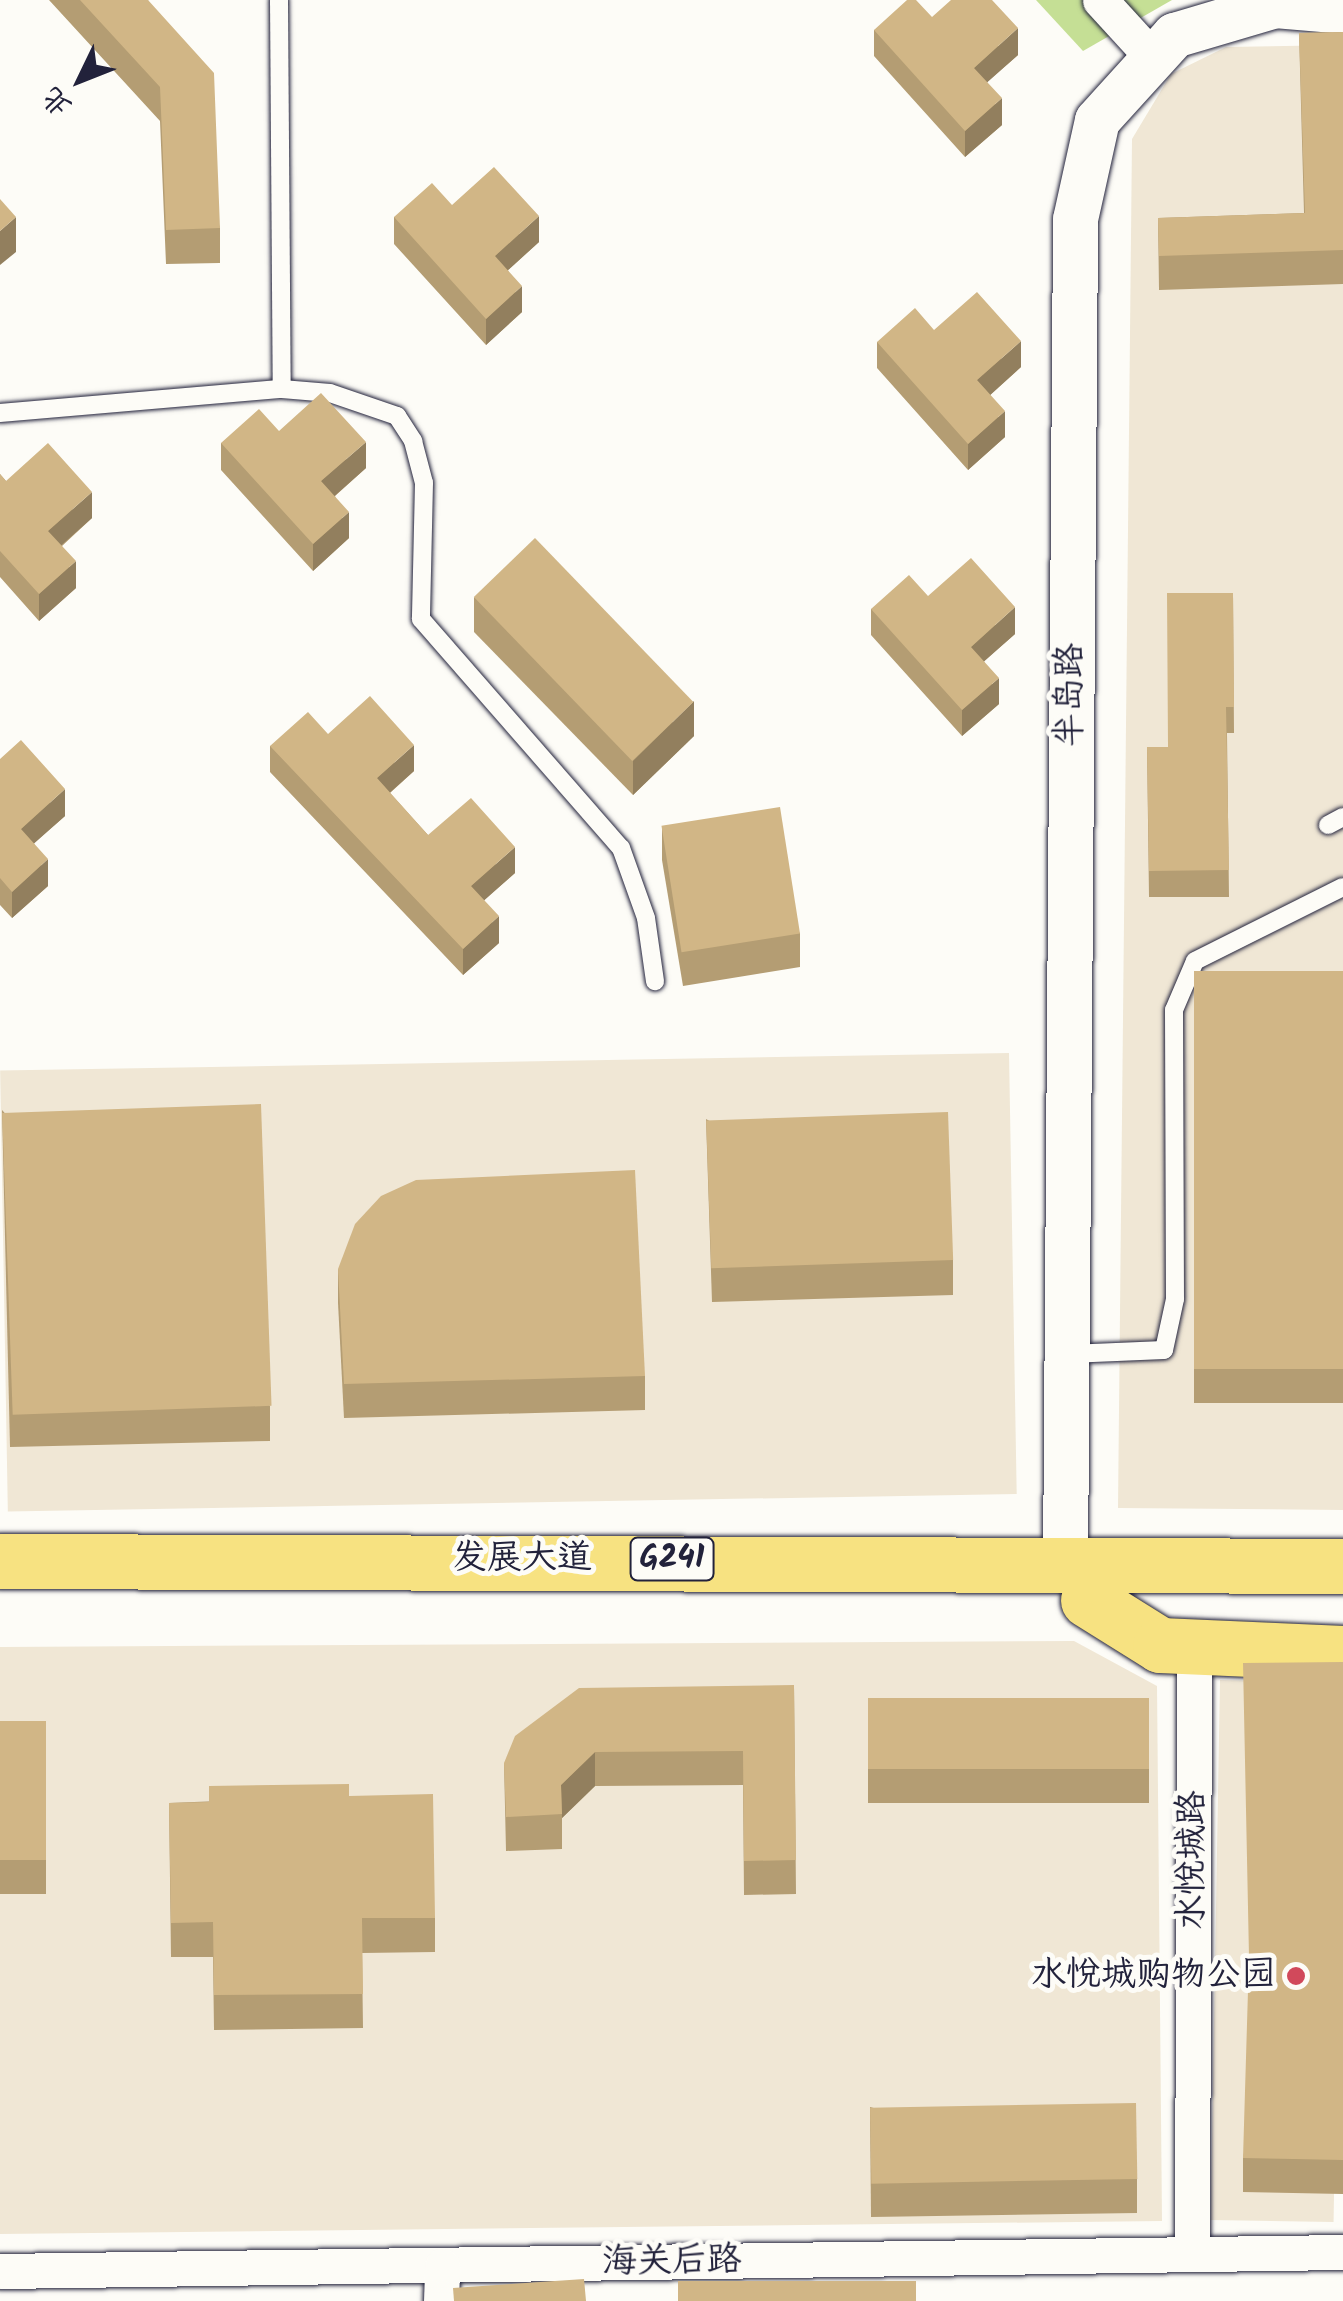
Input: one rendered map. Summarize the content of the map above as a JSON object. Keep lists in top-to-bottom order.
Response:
{
  "streets": {
    "main road": ["发展大道", "G241"],
    "street": ["半岛路", "水悦城路", "海关后路"]
  },
  "crossings": [
    ["半岛路", "发展大道"],
    ["水悦城路", "海关后路"]
  ],
  "places": ["水悦城购物公园"],
  "north": "bottom left"
}
